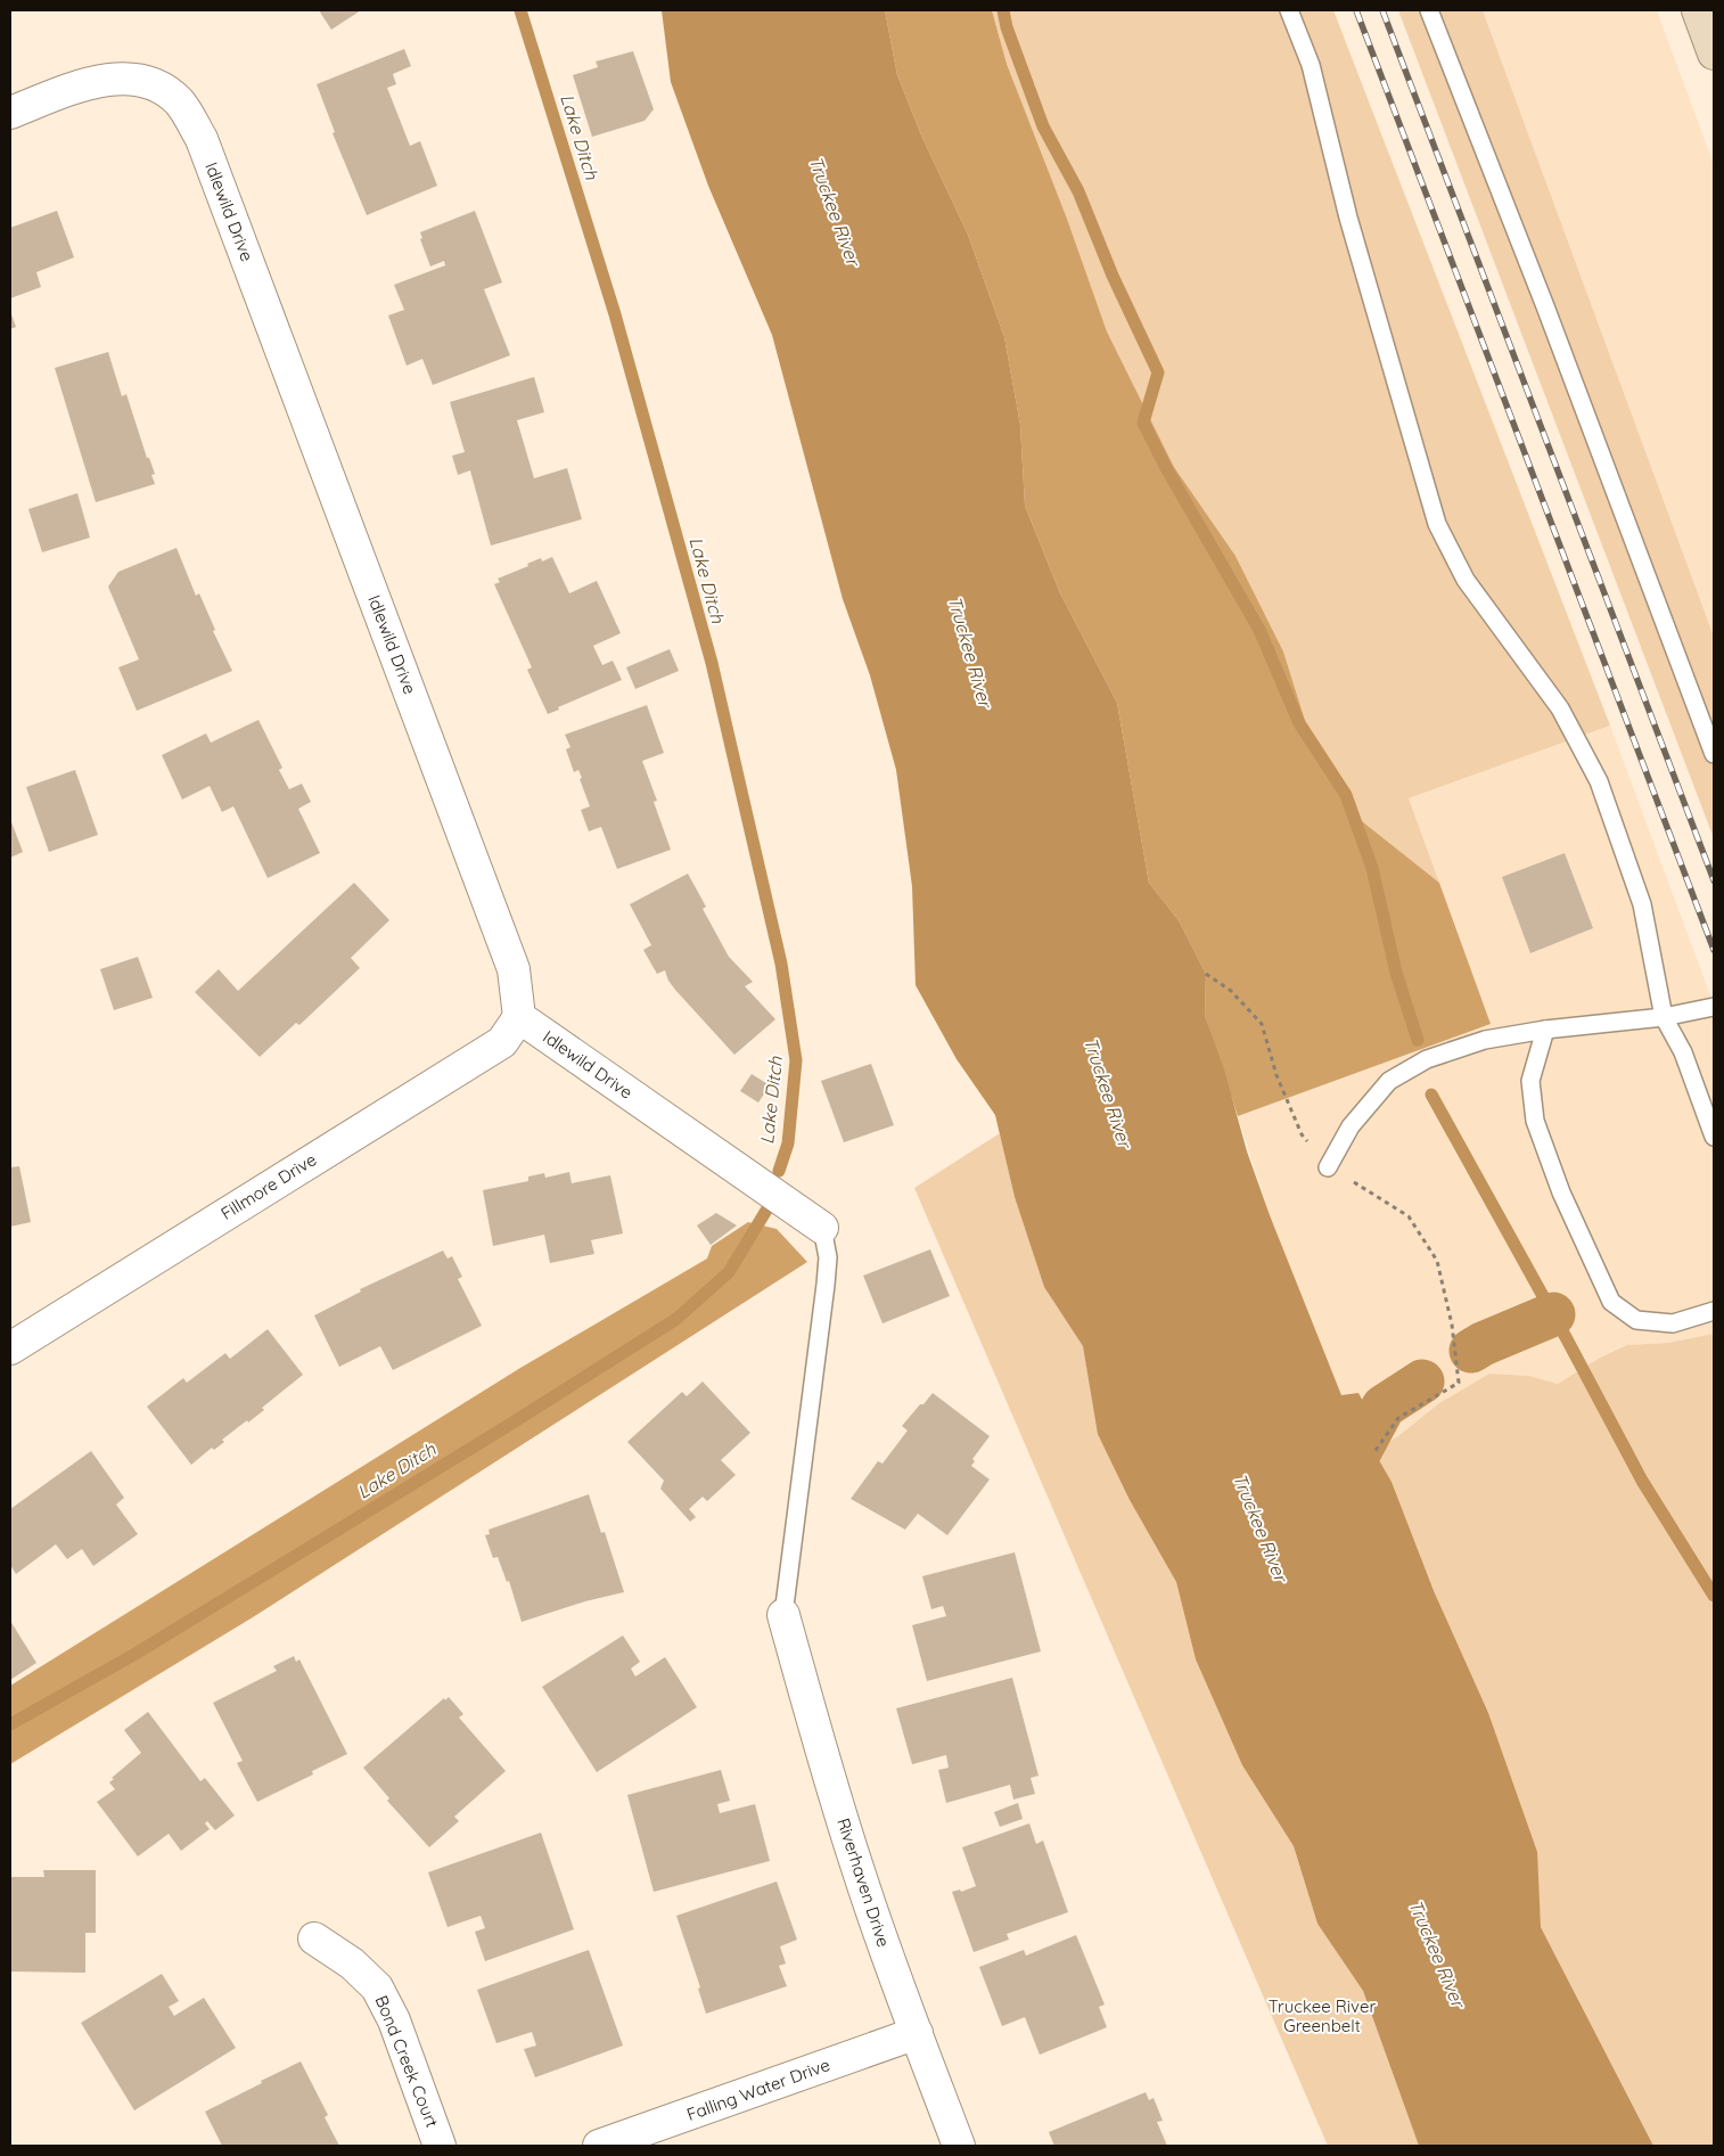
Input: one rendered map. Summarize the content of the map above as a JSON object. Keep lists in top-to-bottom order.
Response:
{
  "streets": {
    "street": [
      "Idlewild Drive",
      "Fillmore Drive",
      "Riverhaven Drive",
      "Bond Creek Court",
      "Falling Water Drive"
    ]
  },
  "crossings": [
    ["Idlewild Drive", "Fillmore Drive"],
    ["Riverhaven Drive", "Falling Water Drive"]
  ],
  "water": ["Lake Ditch", "Truckee River"],
  "parks": ["Truckee River Greenbelt"]
}
